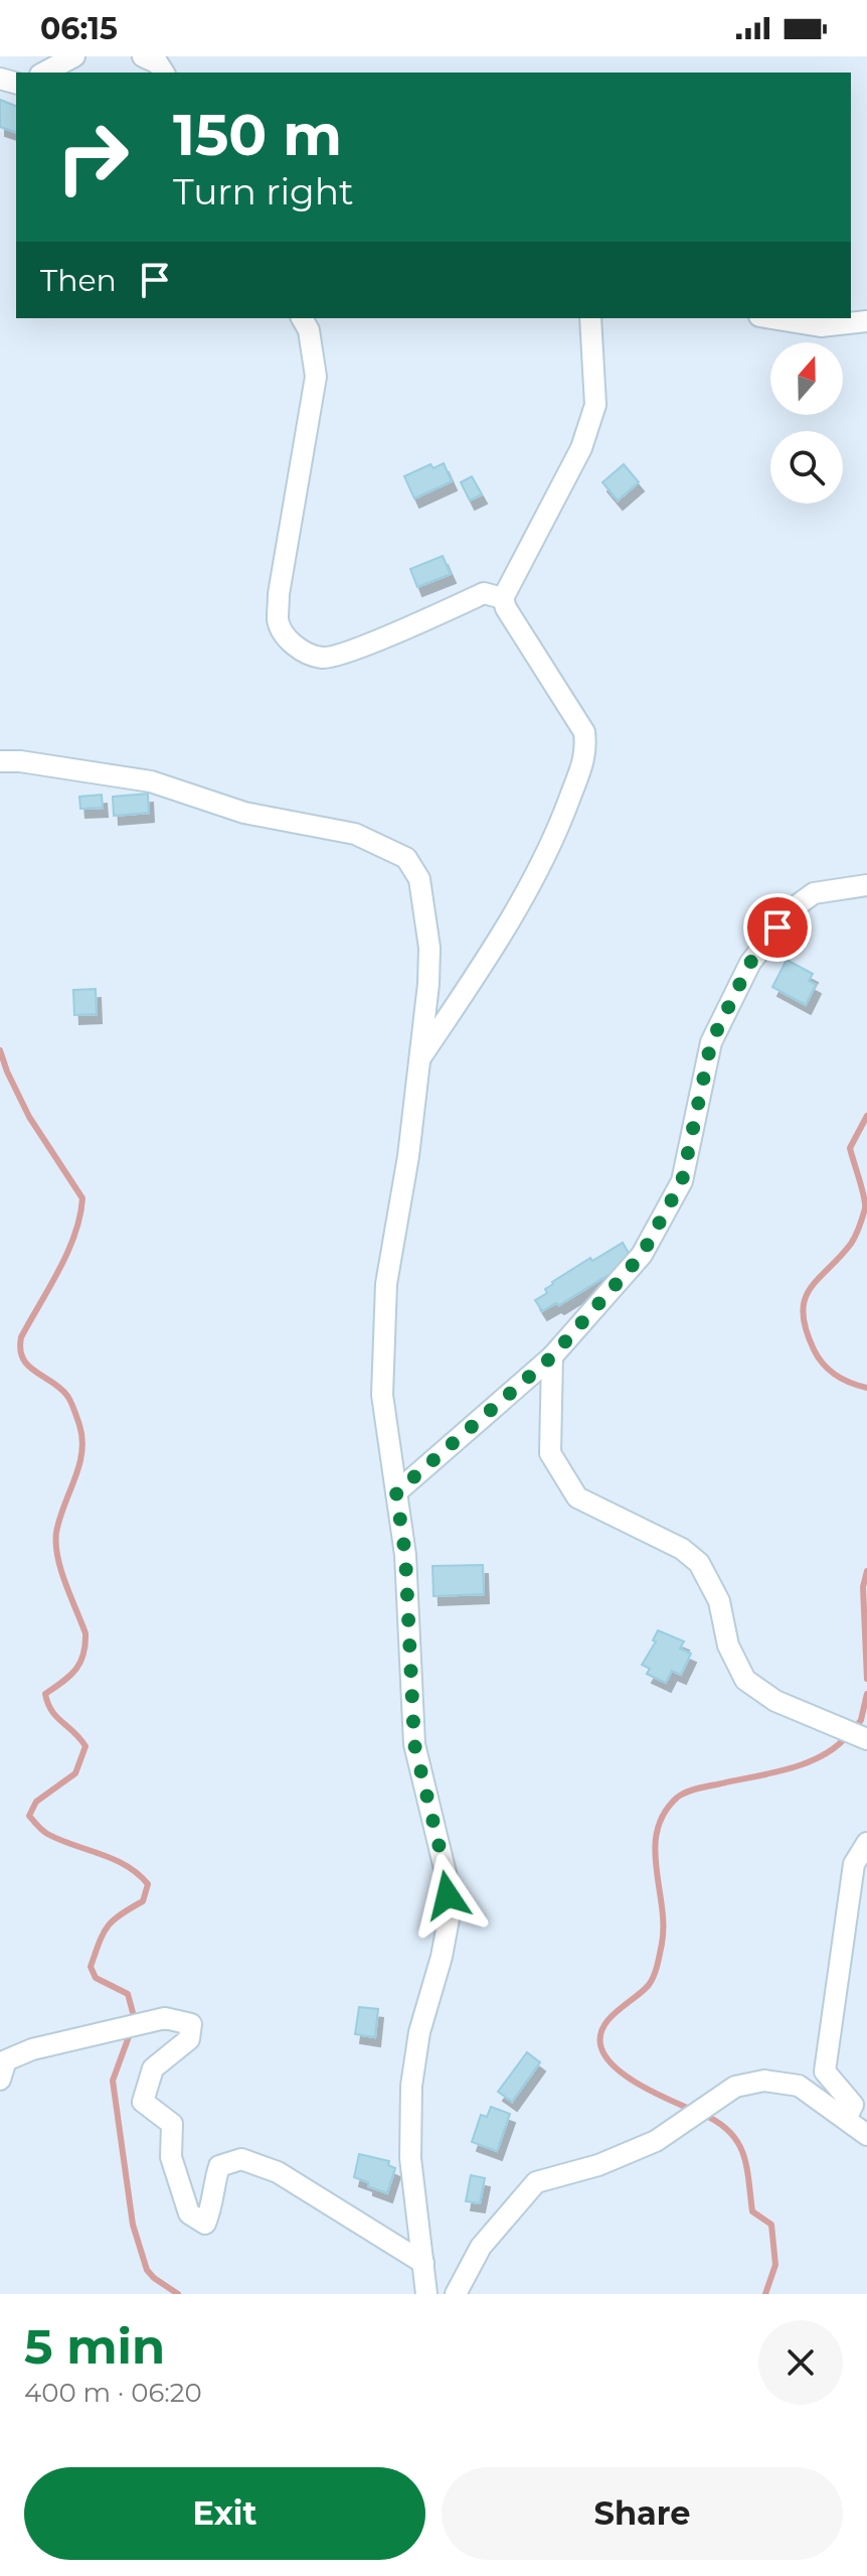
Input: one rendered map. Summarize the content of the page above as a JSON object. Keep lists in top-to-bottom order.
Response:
{
  "north": "top",
  "page": {
    "status": "06:15",
    "turn": ["150 m", "Turn right"],
    "then": "Then",
    "heading": ["5 min", "400 m · 06:20"],
    "buttons": ["Exit", "Share"]
  }
}
